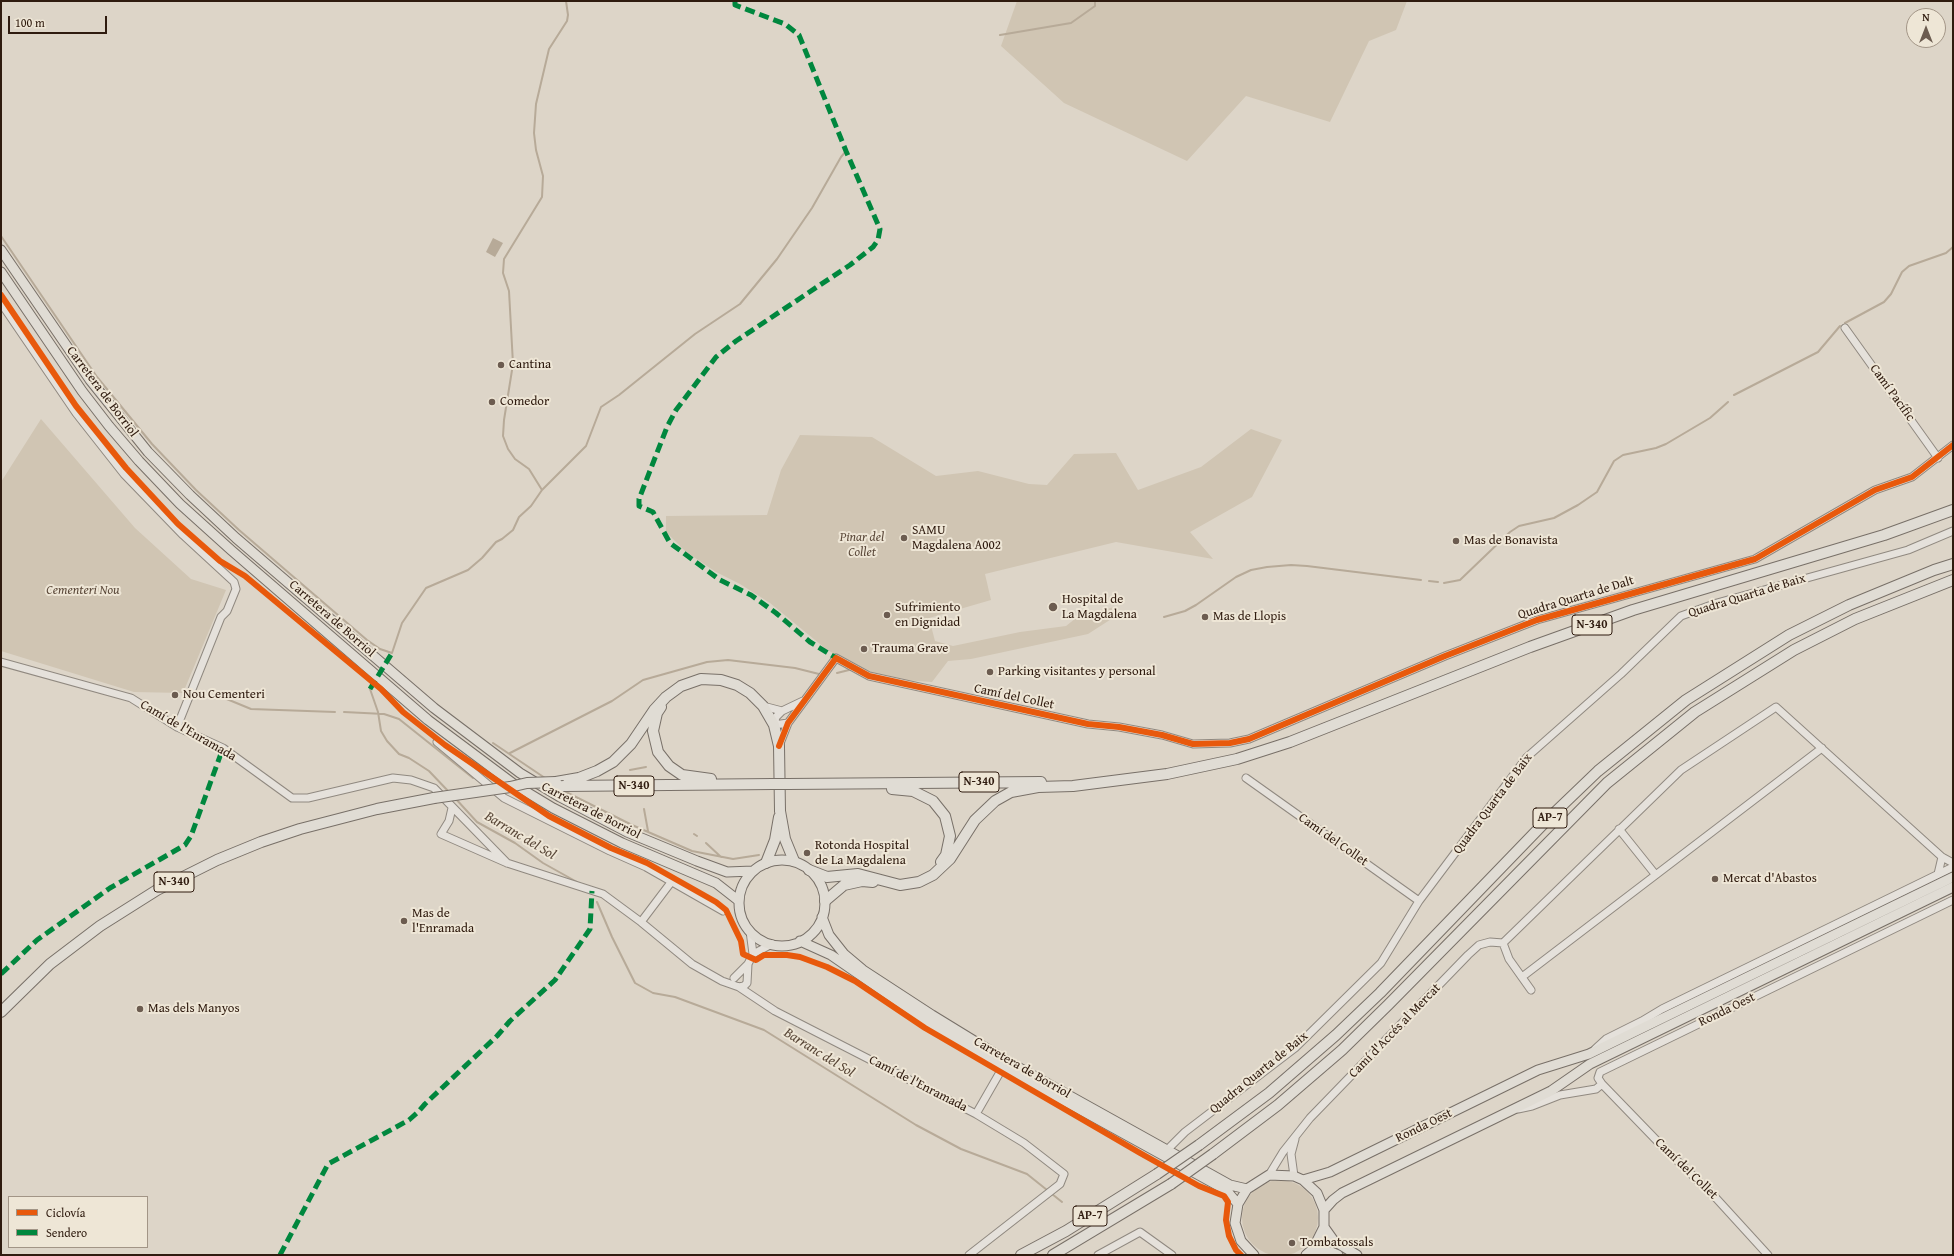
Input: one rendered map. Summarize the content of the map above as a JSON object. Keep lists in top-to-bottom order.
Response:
{
  "streets": {
    "highway": ["N-340", "AP-7"],
    "main road": ["Carretera de Borriol", "Ronda Oest"],
    "street": [
      "Camí Pacífic",
      "Quadra Quarta de Baix",
      "Quadra Quarta de Dalt",
      "Camí del Collet",
      "Camí de l'Enramada",
      "Camí d'Accés al Mercat"
    ]
  },
  "crossings": [
    ["Carretera de Borriol", "Quadra Quarta de Baix"],
    ["Camí Pacífic", "Quadra Quarta de Dalt"],
    ["Quadra Quarta de Baix", "Camí del Collet"],
    ["Quadra Quarta de Dalt", "Camí del Collet"],
    ["Camí del Collet", "Ronda Oest"]
  ],
  "water": ["Barranc del Sol"],
  "parks": ["Pinar del Collet", "Cementeri Nou"],
  "places": [
    "Cantina",
    "Comedor",
    "SAMU Magdalena A002",
    "Mas de Bonavista",
    "Hospital de La Magdalena",
    "Sufrimiento en Dignidad",
    "Mas de Llopis",
    "Trauma Grave",
    "Parking visitantes y personal",
    "Nou Cementeri",
    "Rotonda Hospital de La Magdalena",
    "Mercat d'Abastos",
    "Mas de l'Enramada",
    "Mas dels Manyos",
    "Tombatossals"
  ],
  "legend": ["Ciclovía", "Sendero"],
  "scale_bar": "100 m",
  "north": "top"
}
